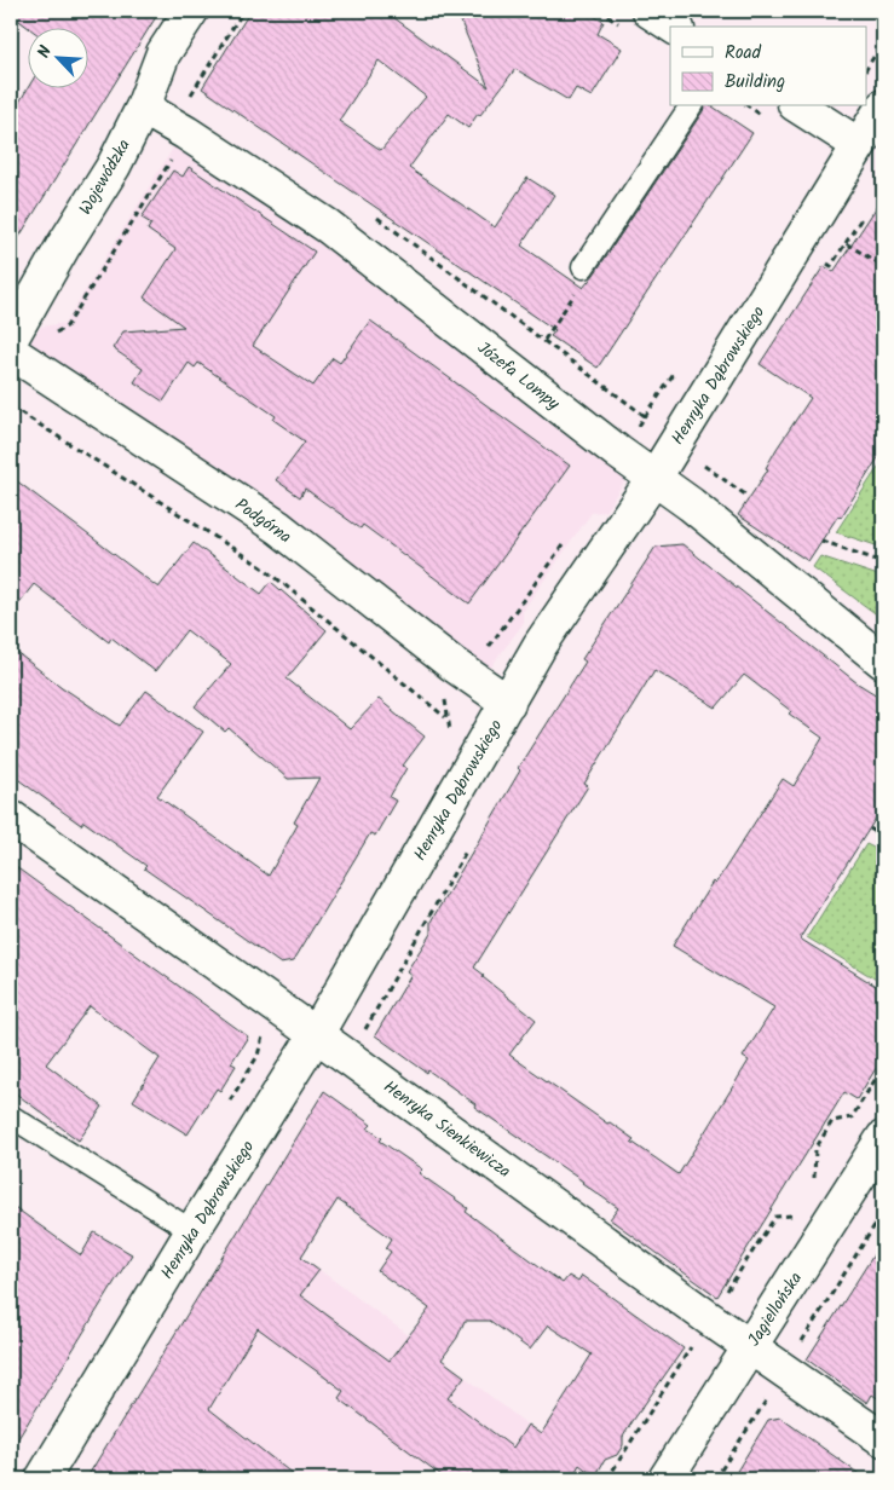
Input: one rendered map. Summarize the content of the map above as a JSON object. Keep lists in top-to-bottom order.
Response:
{
  "streets": {
    "street": [
      "Wojewódzka",
      "Józefa Lompy",
      "Henryka Dąbrowskiego",
      "Podgórna",
      "Henryka Sienkiewicza",
      "Jagiellońska"
    ]
  },
  "crossings": [
    ["Wojewódzka", "Józefa Lompy"],
    ["Józefa Lompy", "Henryka Dąbrowskiego"],
    ["Henryka Dąbrowskiego", "Podgórna"],
    ["Henryka Dąbrowskiego", "Henryka Sienkiewicza"],
    ["Henryka Sienkiewicza", "Jagiellońska"]
  ],
  "legend": ["Road", "Building"],
  "north": "top left"
}
